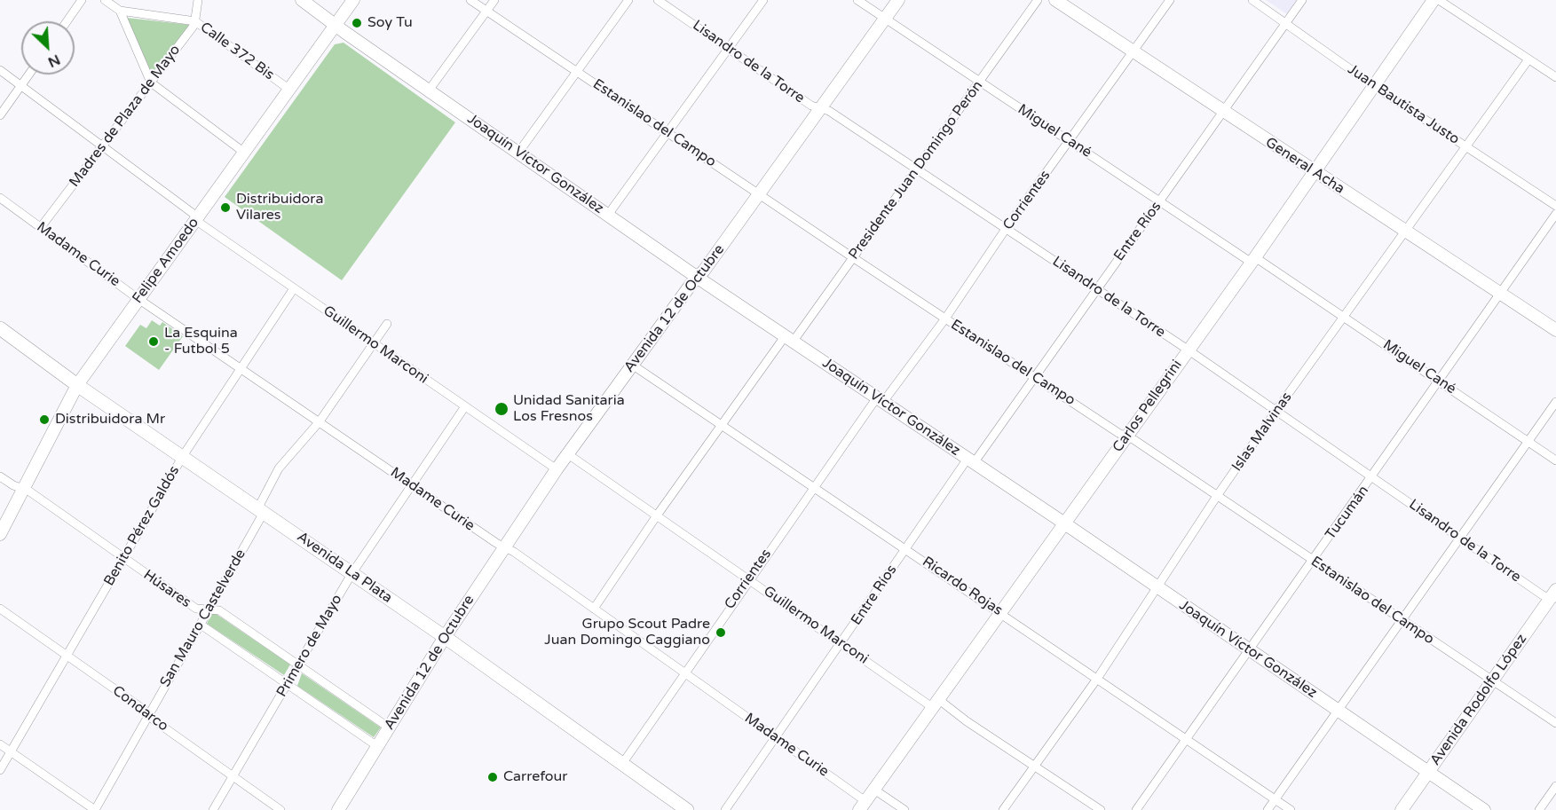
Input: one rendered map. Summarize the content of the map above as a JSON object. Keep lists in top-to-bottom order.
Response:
{
  "streets": {
    "main road": ["Avenida La Plata"],
    "street": [
      "Calle 372 Bis",
      "Lisandro de la Torre",
      "Juan Bautista Justo",
      "Madres de Plaza de Mayo",
      "Estanislao del Campo",
      "Miguel Cané",
      "Joaquín Víctor González",
      "General Acha",
      "Presidente Juan Domingo Perón",
      "Corrientes",
      "Entre Ríos",
      "Madame Curie",
      "Felipe Amoedo",
      "Avenida 12 de Octubre",
      "Guillermo Marconi",
      "Carlos Pellegrini",
      "Islas Malvinas",
      "Tucumán",
      "Benito Pérez Galdós",
      "Ricardo Rojas",
      "Húsares",
      "San Mauro Castelverde",
      "Primero de Mayo",
      "Avenida Rodolfo López",
      "Condarco"
    ]
  },
  "crossings": [
    ["Calle 372 Bis", "Madres de Plaza de Mayo"],
    ["Calle 372 Bis", "Felipe Amoedo"],
    ["Lisandro de la Torre", "Presidente Juan Domingo Perón"],
    ["Lisandro de la Torre", "Corrientes"],
    ["Lisandro de la Torre", "Entre Ríos"],
    ["Lisandro de la Torre", "Avenida 12 de Octubre"],
    ["Lisandro de la Torre", "Carlos Pellegrini"],
    ["Lisandro de la Torre", "Islas Malvinas"],
    ["Lisandro de la Torre", "Tucumán"],
    ["Lisandro de la Torre", "Avenida Rodolfo López"],
    ["Juan Bautista Justo", "Entre Ríos"],
    ["Juan Bautista Justo", "Carlos Pellegrini"],
    ["Juan Bautista Justo", "Islas Malvinas"],
    ["Madres de Plaza de Mayo", "Madame Curie"],
    ["Madres de Plaza de Mayo", "Guillermo Marconi"],
    ["Estanislao del Campo", "Presidente Juan Domingo Perón"],
    ["Estanislao del Campo", "Corrientes"],
    ["Estanislao del Campo", "Entre Ríos"],
    ["Estanislao del Campo", "Avenida 12 de Octubre"],
    ["Estanislao del Campo", "Carlos Pellegrini"],
    ["Estanislao del Campo", "Islas Malvinas"],
    ["Estanislao del Campo", "Tucumán"],
    ["Estanislao del Campo", "Avenida Rodolfo López"],
    ["Miguel Cané", "Presidente Juan Domingo Perón"],
    ["Miguel Cané", "Corrientes"],
    ["Miguel Cané", "Entre Ríos"],
    ["Miguel Cané", "Avenida 12 de Octubre"],
    ["Miguel Cané", "Carlos Pellegrini"],
    ["Miguel Cané", "Islas Malvinas"],
    ["Miguel Cané", "Tucumán"],
    ["Joaquín Víctor González", "Presidente Juan Domingo Perón"],
    ["Joaquín Víctor González", "Corrientes"],
    ["Joaquín Víctor González", "Entre Ríos"],
    ["Joaquín Víctor González", "Felipe Amoedo"],
    ["Joaquín Víctor González", "Avenida 12 de Octubre"],
    ["Joaquín Víctor González", "Carlos Pellegrini"],
    ["Joaquín Víctor González", "Islas Malvinas"],
    ["Joaquín Víctor González", "Tucumán"],
    ["Joaquín Víctor González", "Avenida Rodolfo López"],
    ["General Acha", "Corrientes"],
    ["General Acha", "Entre Ríos"],
    ["General Acha", "Carlos Pellegrini"],
    ["General Acha", "Islas Malvinas"],
    ["General Acha", "Tucumán"],
    ["Presidente Juan Domingo Perón", "Madame Curie"],
    ["Presidente Juan Domingo Perón", "Guillermo Marconi"],
    ["Presidente Juan Domingo Perón", "Ricardo Rojas"],
    ["Corrientes", "Madame Curie"],
    ["Corrientes", "Guillermo Marconi"],
    ["Corrientes", "Avenida La Plata"],
    ["Corrientes", "Ricardo Rojas"],
    ["Entre Ríos", "Madame Curie"],
    ["Entre Ríos", "Guillermo Marconi"],
    ["Entre Ríos", "Ricardo Rojas"],
    ["Madame Curie", "Felipe Amoedo"],
    ["Madame Curie", "Avenida 12 de Octubre"],
    ["Madame Curie", "Carlos Pellegrini"],
    ["Madame Curie", "Benito Pérez Galdós"],
    ["Madame Curie", "San Mauro Castelverde"],
    ["Madame Curie", "Primero de Mayo"],
    ["Felipe Amoedo", "Guillermo Marconi"],
    ["Felipe Amoedo", "Avenida La Plata"],
    ["Felipe Amoedo", "Húsares"],
    ["Avenida 12 de Octubre", "Guillermo Marconi"],
    ["Avenida 12 de Octubre", "Avenida La Plata"],
    ["Avenida 12 de Octubre", "Ricardo Rojas"],
    ["Avenida 12 de Octubre", "Húsares"],
    ["Guillermo Marconi", "Carlos Pellegrini"],
    ["Guillermo Marconi", "Islas Malvinas"],
    ["Guillermo Marconi", "Benito Pérez Galdós"],
    ["Guillermo Marconi", "San Mauro Castelverde"],
    ["Guillermo Marconi", "Primero de Mayo"],
    ["Carlos Pellegrini", "Ricardo Rojas"],
    ["Islas Malvinas", "Ricardo Rojas"],
    ["Tucumán", "Ricardo Rojas"],
    ["Benito Pérez Galdós", "Avenida La Plata"],
    ["Benito Pérez Galdós", "Húsares"],
    ["Benito Pérez Galdós", "Condarco"],
    ["Avenida La Plata", "San Mauro Castelverde"],
    ["Avenida La Plata", "Primero de Mayo"],
    ["Húsares", "San Mauro Castelverde"],
    ["Húsares", "Primero de Mayo"],
    ["San Mauro Castelverde", "Condarco"],
    ["Primero de Mayo", "Condarco"]
  ],
  "places": [
    "Soy Tu",
    "Distribuidora Vilares",
    "La Esquina - Futbol 5",
    "Unidad Sanitaria Los Fresnos",
    "Distribuidora Mr",
    "Grupo Scout Padre Juan Domingo Caggiano",
    "Carrefour"
  ],
  "north": "bottom right"
}
